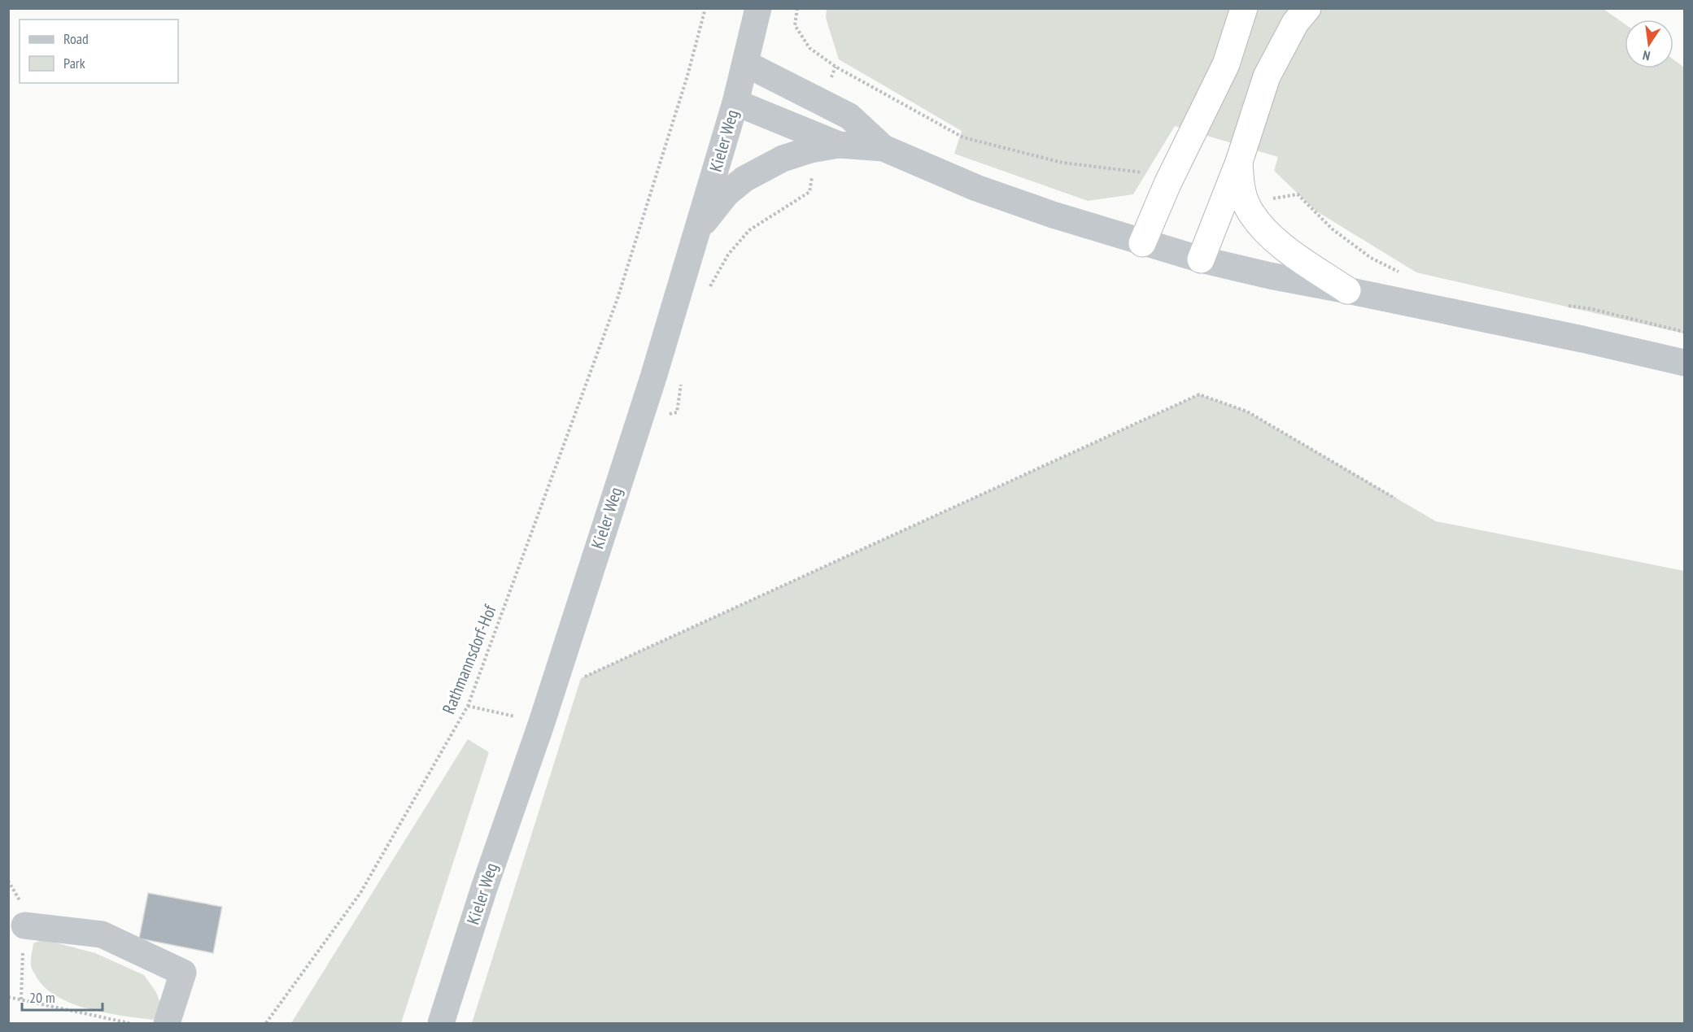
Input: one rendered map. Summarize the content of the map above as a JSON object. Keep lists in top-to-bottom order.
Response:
{
  "streets": {
    "street": ["Kieler Weg"],
    "path": ["Rathmannsdorf-Hof"]
  },
  "legend": ["Road", "Park"],
  "scale_bar": "20 m",
  "north": "bottom"
}
